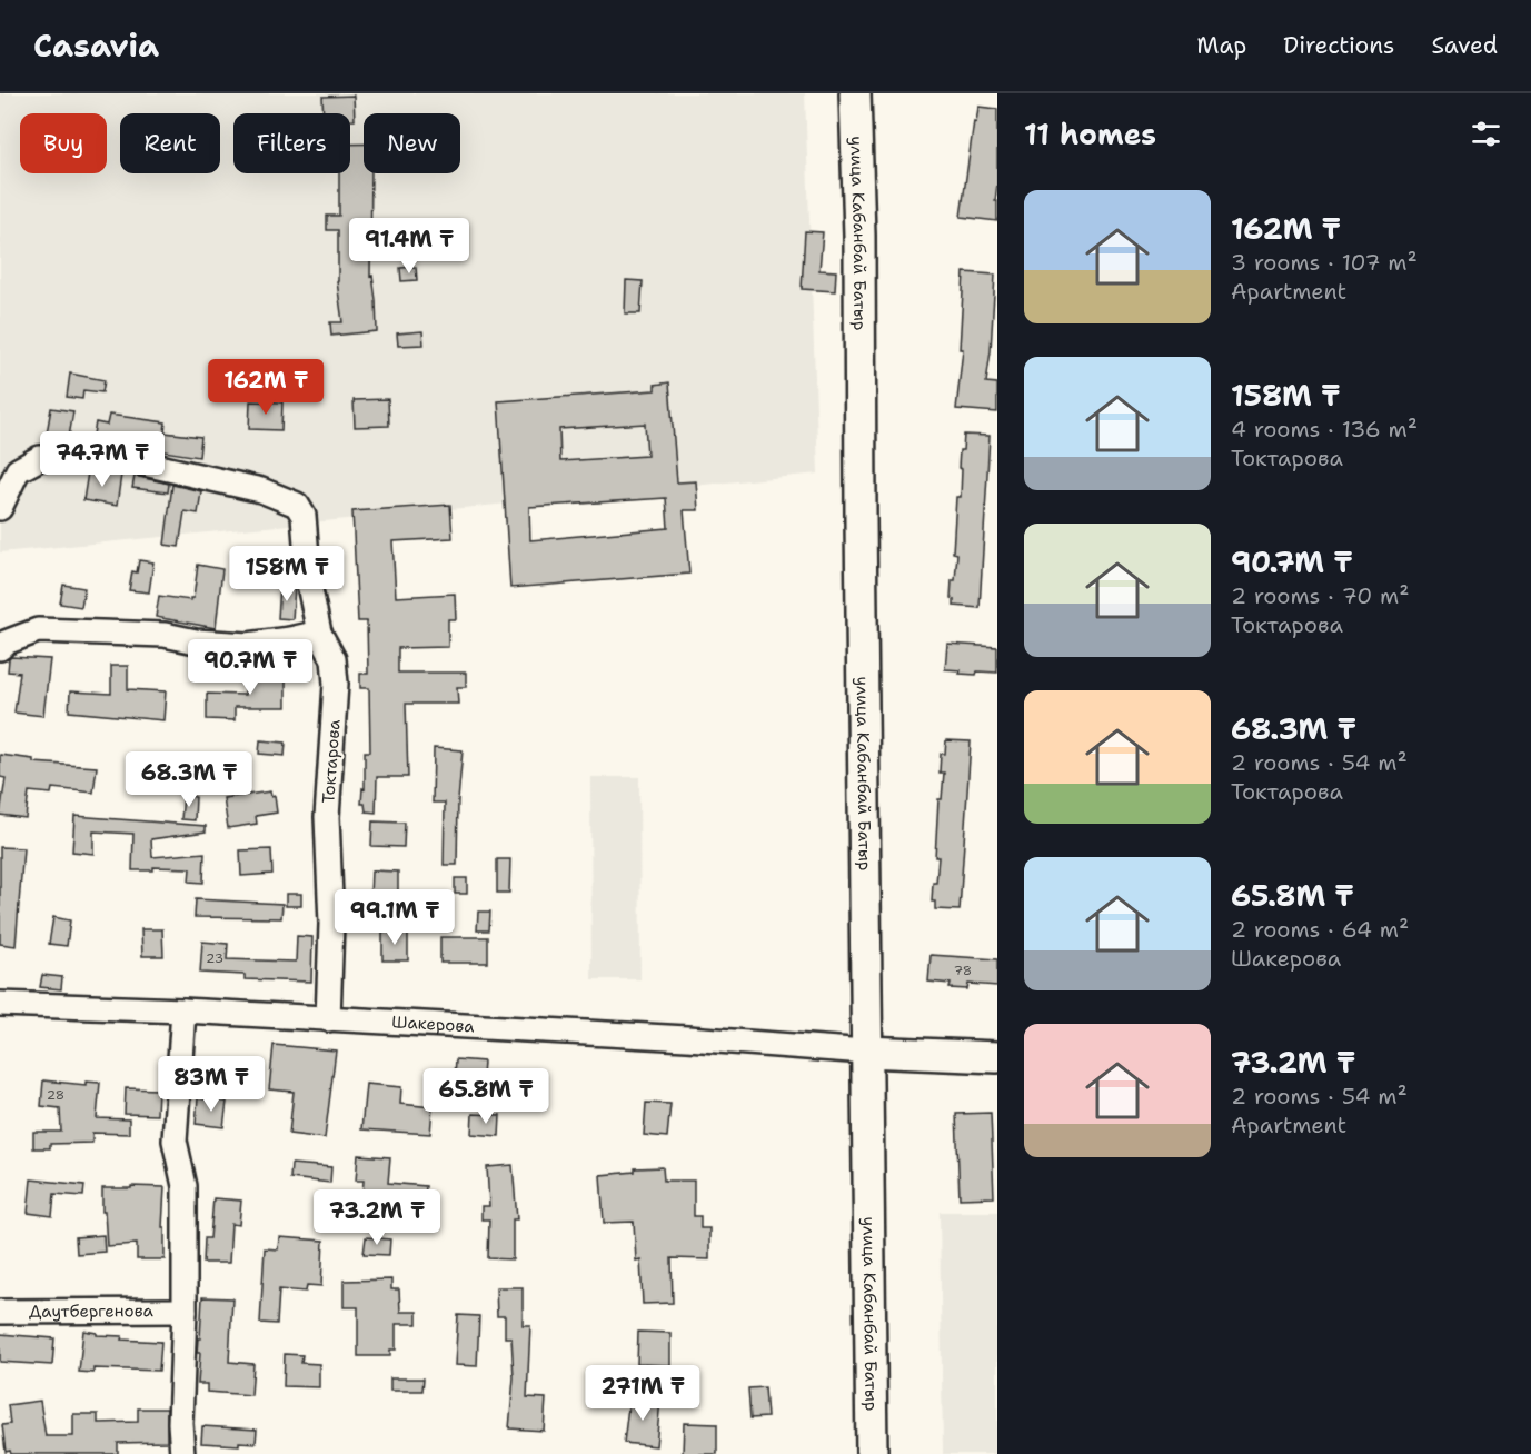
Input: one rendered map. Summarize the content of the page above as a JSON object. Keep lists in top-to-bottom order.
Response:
{
  "streets": {
    "main road": ["улица Кабанбай Батыр"],
    "street": ["Токтарова", "Шакерова", "Даутбергенова"]
  },
  "crossings": [
    ["улица Кабанбай Батыр", "Шакерова"],
    ["Токтарова", "Шакерова"]
  ],
  "house_numbers": ["23", "78", "28"],
  "page": {
    "header": "Casavia",
    "nav": ["Map", "Directions", "Saved"],
    "heading": "11 homes",
    "chip": [
      "Buy",
      "Rent",
      "Filters",
      "New"
    ],
    "list": [
      {
        "name": "162M ₸",
        "note": "3 rooms · 107 m² · Apartment"
      },
      {
        "name": "158M ₸",
        "note": "4 rooms · 136 m² · Токтарова"
      },
      {
        "name": "90.7M ₸",
        "note": "2 rooms · 70 m² · Токтарова"
      },
      {
        "name": "68.3M ₸",
        "note": "2 rooms · 54 m² · Токтарова"
      },
      {
        "name": "65.8M ₸",
        "note": "2 rooms · 64 m² · Шакерова"
      },
      {
        "name": "73.2M ₸",
        "note": "2 rooms · 54 m² · Apartment"
      }
    ],
    "price": [
      "91.4M ₸",
      "162M ₸",
      "74.7M ₸",
      "158M ₸",
      "90.7M ₸",
      "68.3M ₸",
      "99.1M ₸",
      "83M ₸",
      "65.8M ₸",
      "73.2M ₸",
      "271M ₸"
    ]
  }
}
